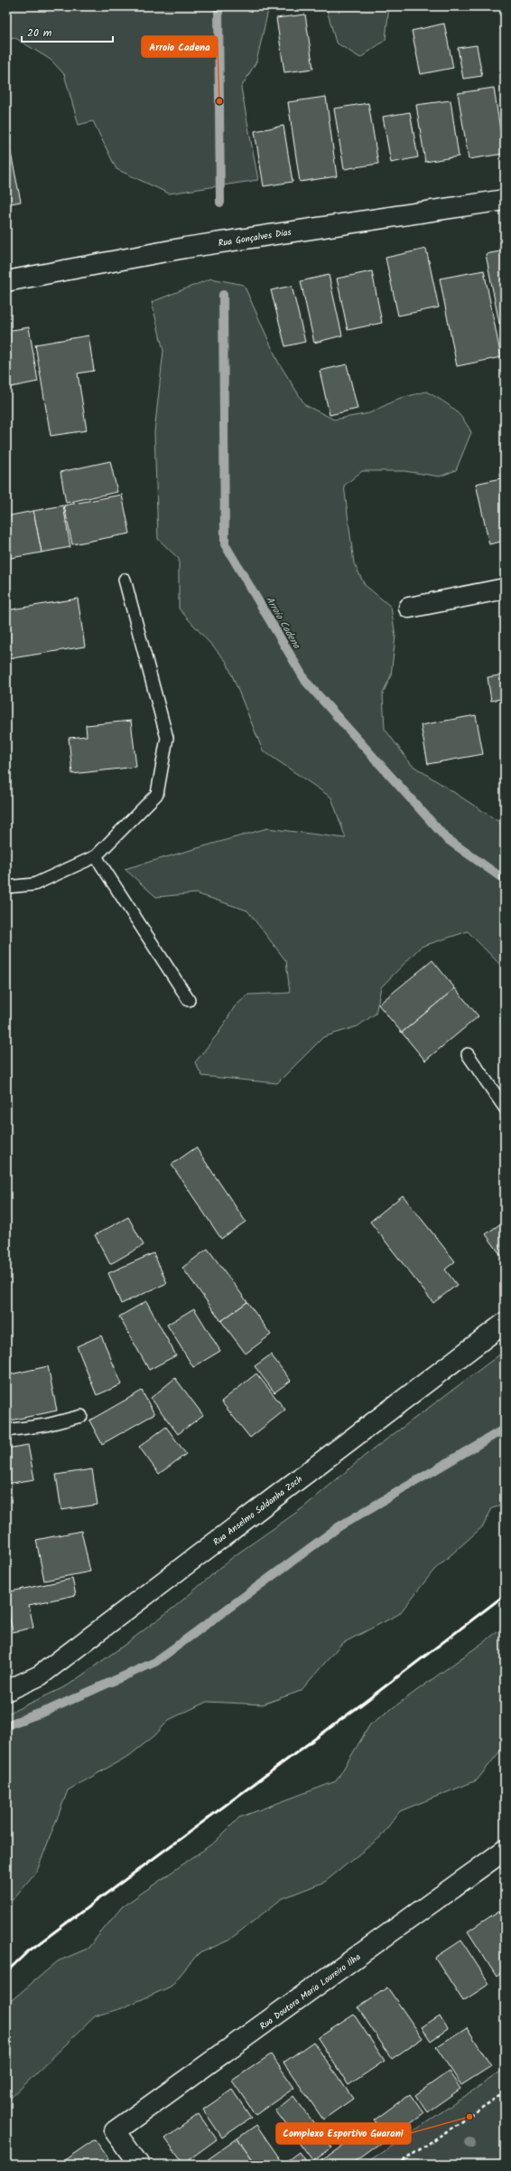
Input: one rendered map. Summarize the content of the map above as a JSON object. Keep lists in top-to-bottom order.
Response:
{
  "streets": {
    "street": ["Rua Gonçalves Dias", "Rua Anselmo Saldanha Zoch", "Rua Doutora Maria Loureiro Ilha"]
  },
  "water": ["Arroio Cadena"],
  "places": ["Arroio Cadena", "Complexo Esportivo Guarani"],
  "scale_bar": "20 m"
}
